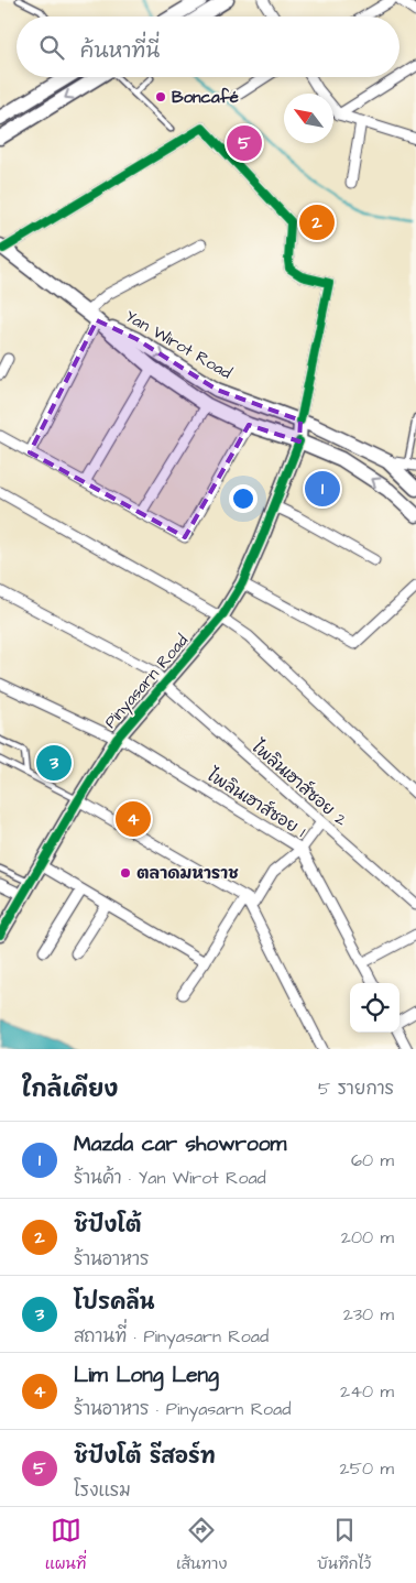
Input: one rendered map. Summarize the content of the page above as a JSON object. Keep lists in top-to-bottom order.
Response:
{
  "streets": {
    "main road": ["Yan Wirot Road", "Pinyasarn Road"],
    "street": ["ไพลินเฮาส์ซอย 2", "ไพลินเฮาส์ซอย 1"]
  },
  "crossings": [
    ["Yan Wirot Road", "Pinyasarn Road"],
    ["Pinyasarn Road", "ไพลินเฮาส์ซอย 2"],
    ["Pinyasarn Road", "ไพลินเฮาส์ซอย 1"]
  ],
  "places": ["Boncafé", "ตลาดมหาราช"],
  "north": "top left",
  "page": {
    "search": "ค้นหาที่นี่",
    "pins": [
      "5",
      "2",
      "1",
      "3",
      "4"
    ],
    "heading": ["ใกล้เคียง", "5 รายการ"],
    "list": [
      {
        "mark": "1",
        "name": "Mazda car showroom",
        "note": "ร้านค้า · Yan Wirot Road",
        "value": "60 m"
      },
      {
        "mark": "2",
        "name": "ชิปังโต้",
        "note": "ร้านอาหาร",
        "value": "200 m"
      },
      {
        "mark": "3",
        "name": "โปรคลีน",
        "note": "สถานที่ · Pinyasarn Road",
        "value": "230 m"
      },
      {
        "mark": "4",
        "name": "Lim Long Leng",
        "note": "ร้านอาหาร · Pinyasarn Road",
        "value": "240 m"
      },
      {
        "mark": "5",
        "name": "ชิปังโต้ รีสอร์ท",
        "note": "โรงแรม",
        "value": "250 m"
      }
    ],
    "nav": ["แผนที่", "เส้นทาง", "บันทึกไว้"]
  }
}
